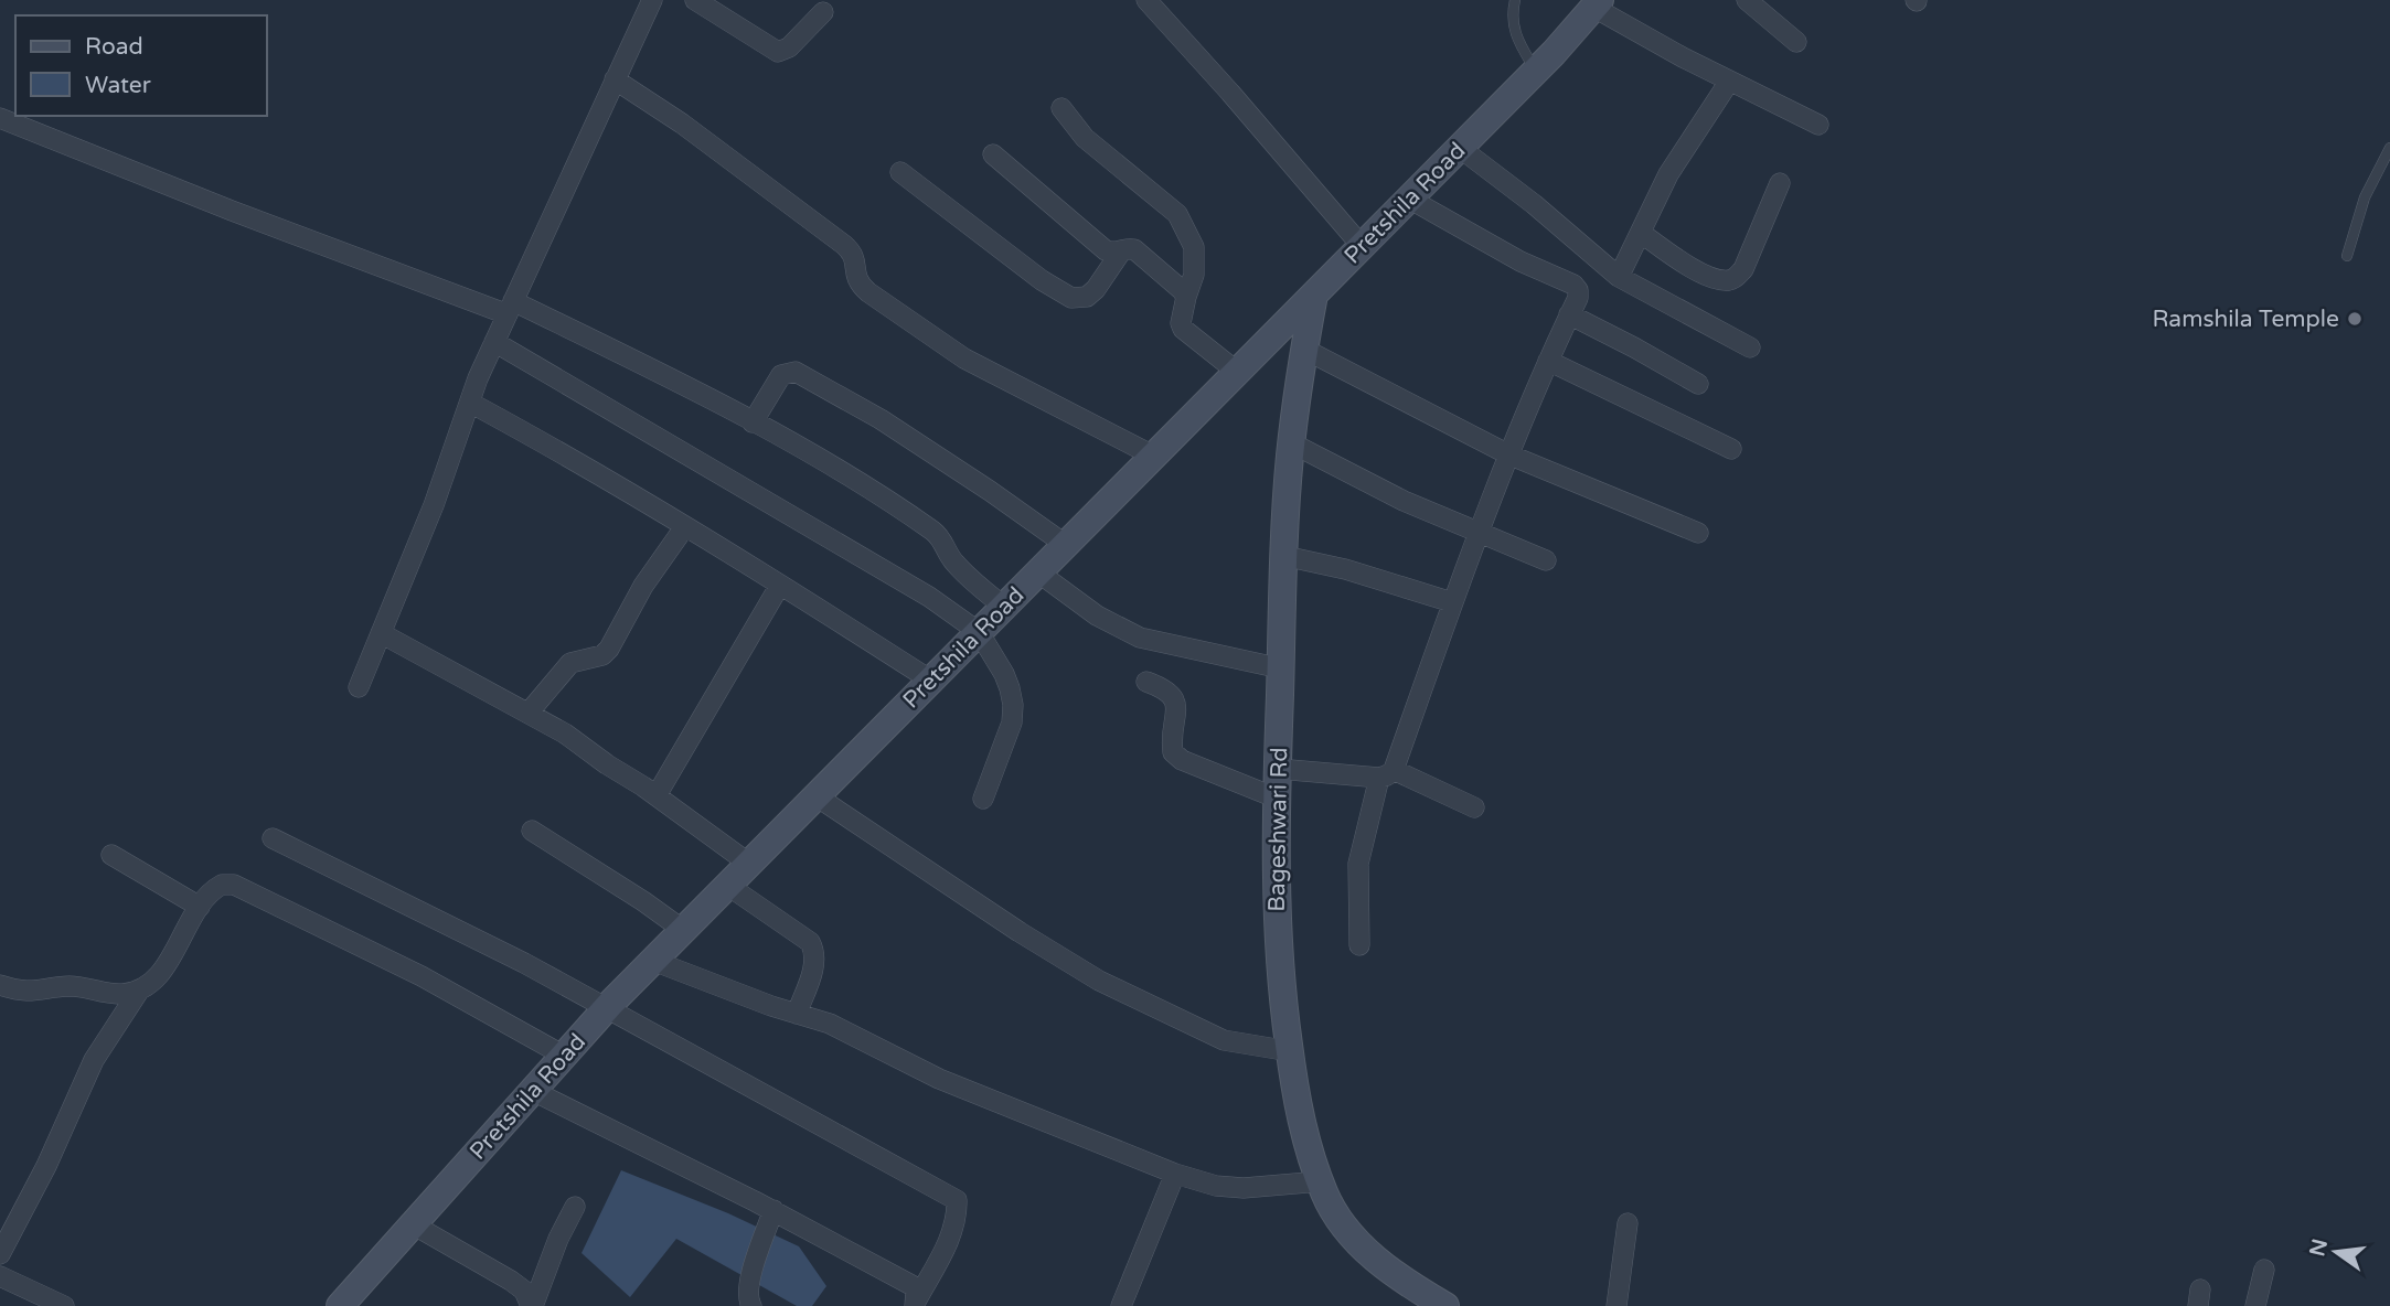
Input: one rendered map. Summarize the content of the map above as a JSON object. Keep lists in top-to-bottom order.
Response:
{
  "streets": {
    "street": ["Pretshila Road", "Bageshwari Rd"]
  },
  "crossings": [
    ["Pretshila Road", "Bageshwari Rd"]
  ],
  "places": ["Ramshila Temple"],
  "legend": ["Road", "Water"],
  "north": "left"
}
